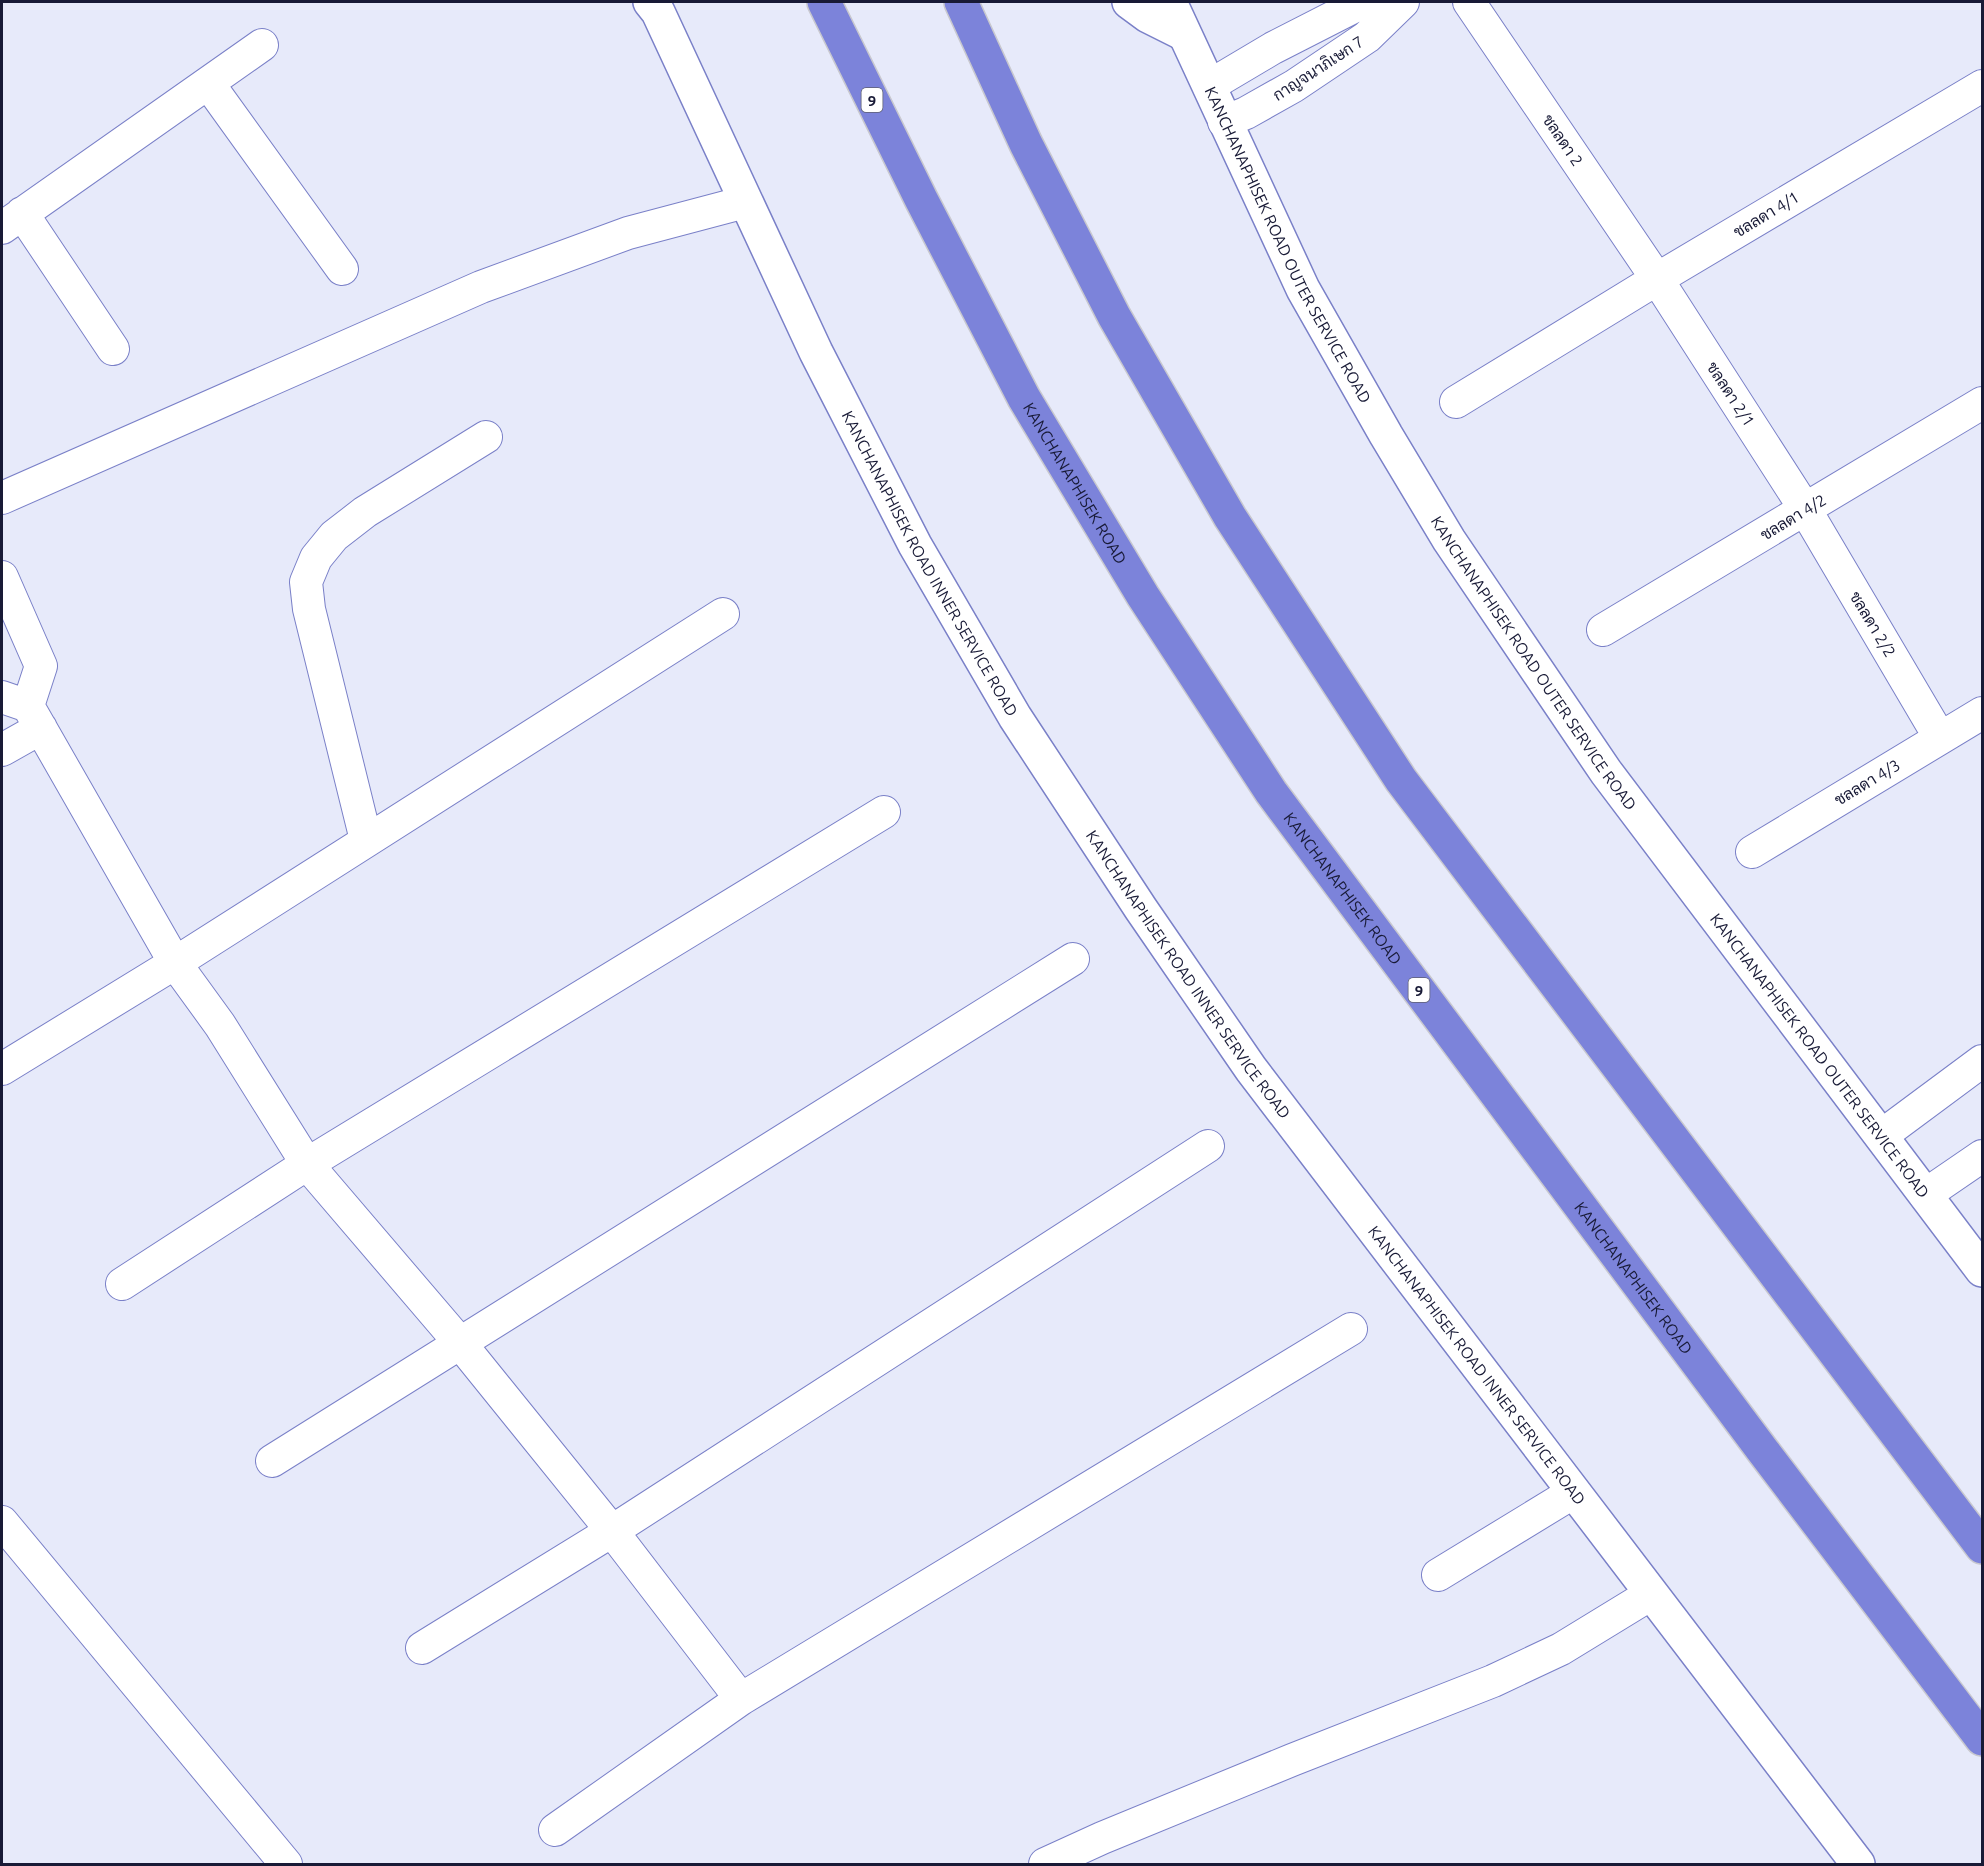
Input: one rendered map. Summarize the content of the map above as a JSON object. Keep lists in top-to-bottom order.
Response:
{
  "streets": {
    "highway": ["9", "KANCHANAPHISEK ROAD"],
    "main road": ["KANCHANAPHISEK ROAD OUTER SERVICE ROAD", "KANCHANAPHISEK ROAD INNER SERVICE ROAD"],
    "street": [
      "กาญจนาภิเษก 7",
      "ชลลดา 2",
      "ชลลดา 4/1",
      "ชลลดา 2/1",
      "ชลลดา 4/2",
      "ชลลดา 2/2",
      "ชลลดา 4/3"
    ]
  },
  "crossings": [
    ["กาญจนาภิเษก 7", "KANCHANAPHISEK ROAD OUTER SERVICE ROAD"],
    ["ชลลดา 2", "ชลลดา 4/1"],
    ["ชลลดา 2", "ชลลดา 2/1"],
    ["ชลลดา 4/1", "ชลลดา 2/1"],
    ["ชลลดา 2/1", "ชลลดา 4/2"],
    ["ชลลดา 2/1", "ชลลดา 2/2"],
    ["ชลลดา 4/2", "ชลลดา 2/2"],
    ["ชลลดา 2/2", "ชลลดา 4/3"]
  ]
}
